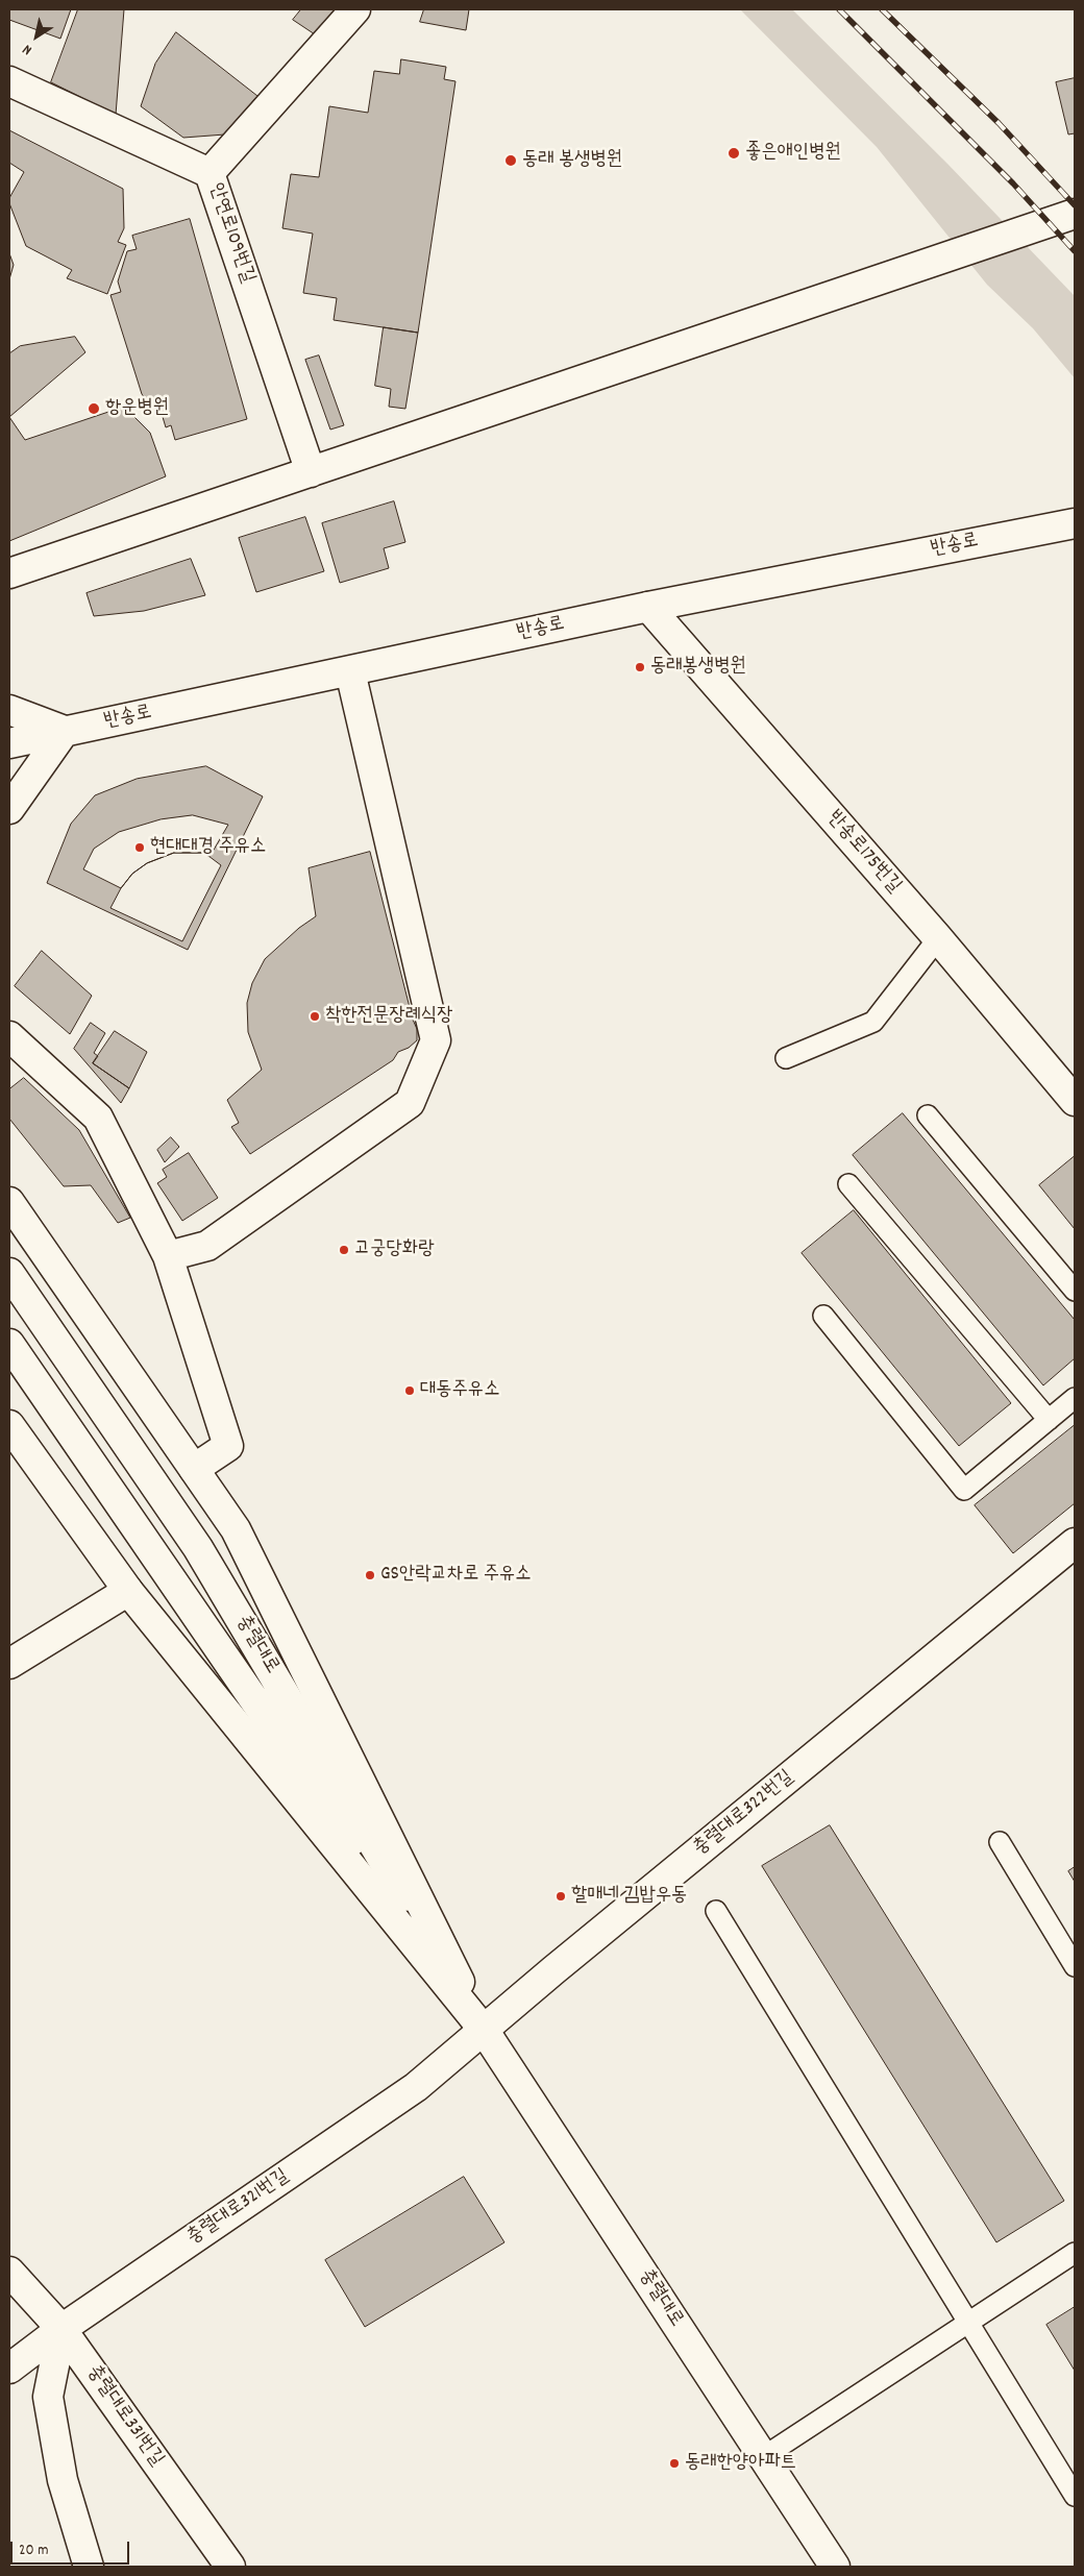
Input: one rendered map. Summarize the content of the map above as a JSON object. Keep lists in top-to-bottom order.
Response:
{
  "streets": {
    "street": [
      "안연로109번길",
      "반송로",
      "반송로175번길",
      "충렬대로",
      "충렬대로322번길",
      "충렬대로321번길",
      "충렬대로331번길"
    ]
  },
  "crossings": [
    ["반송로", "반송로175번길"],
    ["충렬대로", "충렬대로322번길"],
    ["충렬대로322번길", "충렬대로321번길"],
    ["충렬대로321번길", "충렬대로331번길"]
  ],
  "places": [
    "좋은애인병원",
    "동래 봉생병원",
    "항운병원",
    "동래봉생병원",
    "현대대경 주유소",
    "착한전문장례식장",
    "고궁당화랑",
    "대동주유소",
    "GS안락교차로 주유소",
    "할매네 김밥우동",
    "동래한양아파트"
  ],
  "scale_bar": "20 m",
  "north": "bottom left"
}
